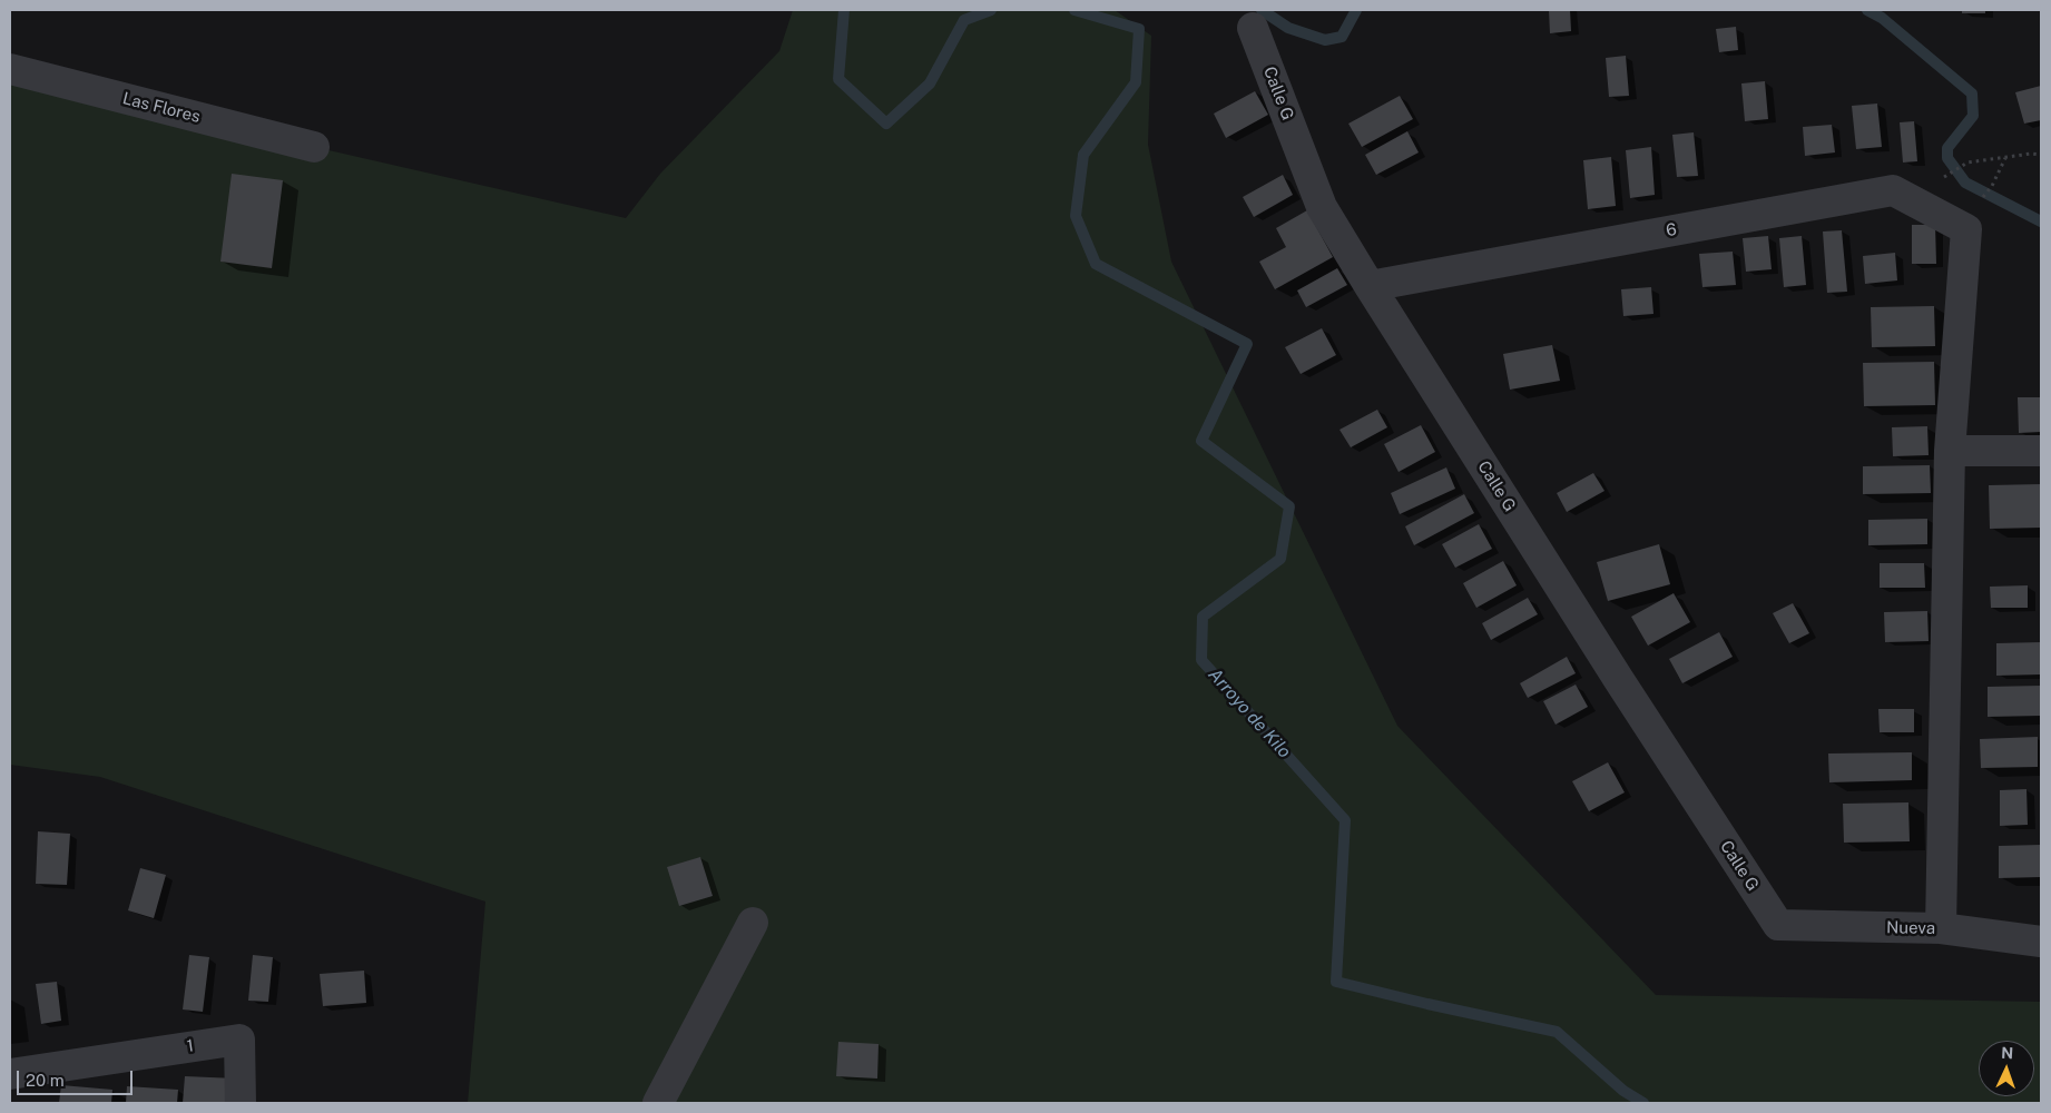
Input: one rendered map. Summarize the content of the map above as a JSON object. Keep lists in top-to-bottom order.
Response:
{
  "streets": {
    "street": [
      "Calle G",
      "Las Flores",
      "6",
      "Nueva",
      "1"
    ]
  },
  "crossings": [
    ["Calle G", "6"],
    ["Calle G", "Nueva"]
  ],
  "water": ["Arroyo de Kilo"],
  "scale_bar": "20 m",
  "north": "top"
}
